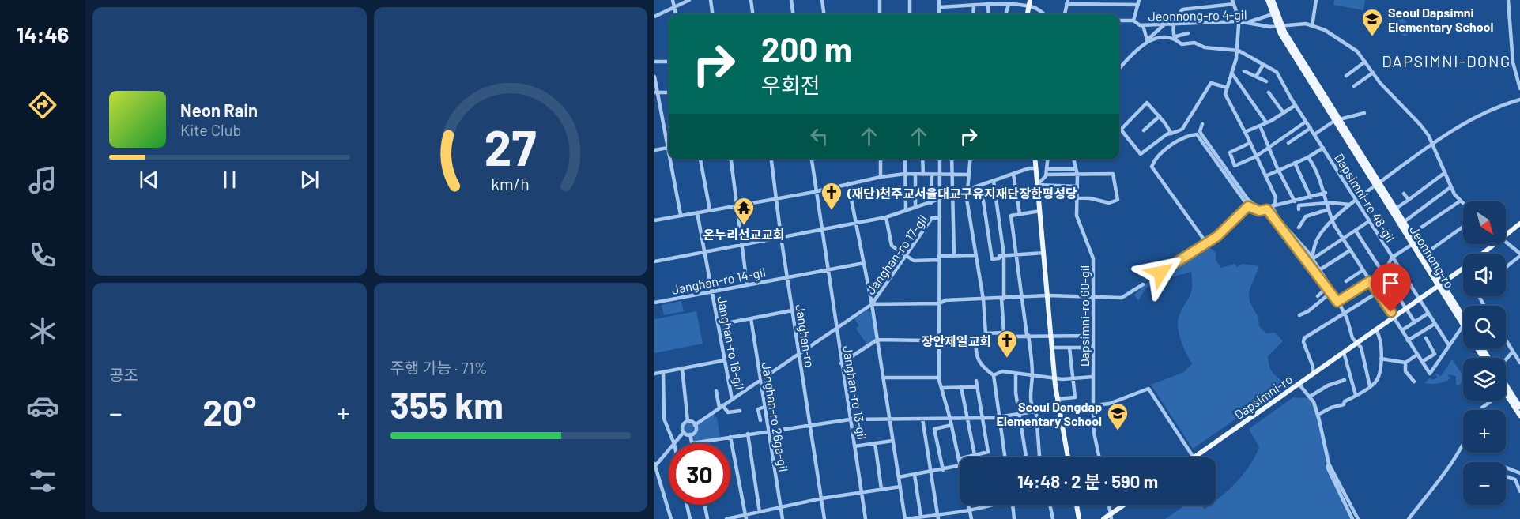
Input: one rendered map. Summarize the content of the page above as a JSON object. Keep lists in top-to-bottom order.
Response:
{
  "streets": {
    "main road": ["Jeonnong-ro", "Dapsimni-ro"],
    "street": [
      "Jeonnong-ro 4-gil",
      "Dapsimni-ro 48-gil",
      "Janghan-ro 17-gil",
      "Janghan-ro 14-gil",
      "Dapsimni-ro 60-gil",
      "Janghan-ro",
      "Janghan-ro 18-gil",
      "Janghan-ro 13-gil",
      "Janghan-ro 26ga-gil"
    ]
  },
  "crossings": [
    ["Jeonnong-ro 4-gil", "Jeonnong-ro"],
    ["Dapsimni-ro 48-gil", "Dapsimni-ro"],
    ["Janghan-ro 17-gil", "Janghan-ro"],
    ["Janghan-ro 17-gil", "Janghan-ro 18-gil"],
    ["Janghan-ro 17-gil", "Janghan-ro 13-gil"],
    ["Jeonnong-ro", "Dapsimni-ro"],
    ["Janghan-ro 14-gil", "Janghan-ro"],
    ["Janghan-ro 14-gil", "Janghan-ro 18-gil"],
    ["Janghan-ro", "Janghan-ro 18-gil"],
    ["Janghan-ro 18-gil", "Janghan-ro 26ga-gil"]
  ],
  "districts": ["DAPSIMNI-DONG"],
  "places": {
    "school or university": ["Seoul Dapsimni Elementary School", "Seoul Dongdap Elementary School"],
    "church": ["(재단)천주교서울대교구유지재단장한평성당", "장안제일교회"],
    "temple": ["온누리선교교회"]
  },
  "north": "bottom right",
  "page": {
    "tabs": "14:46",
    "turn": ["200 m", "우회전"],
    "song": ["Neon Rain", "Kite Club"],
    "map_buttons": ["+", "−"],
    "tile": [
      "공조",
      ["주행 가능 · 71%", "355 km"]
    ],
    "heat": ["−", "20°", "+"],
    "limit": "30",
    "trip": "14:48 · 2 분 · 590 m",
    "gauge": ["27", "km/h"]
  }
}
